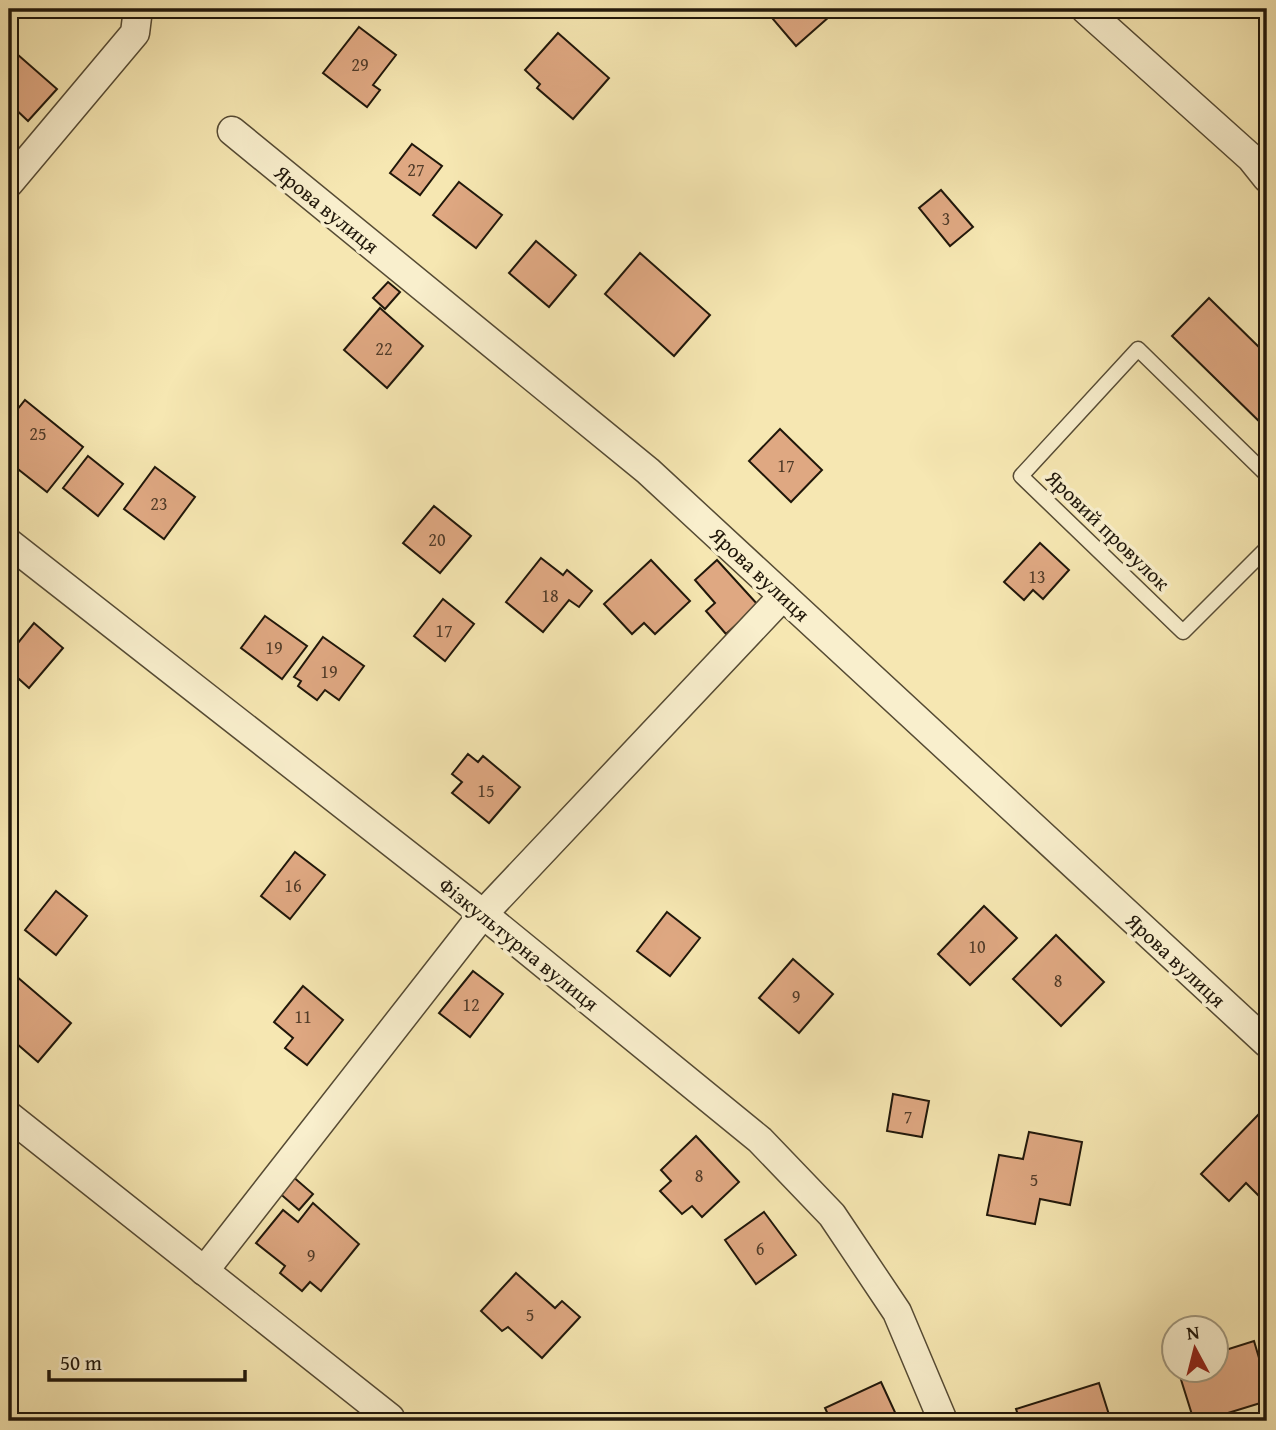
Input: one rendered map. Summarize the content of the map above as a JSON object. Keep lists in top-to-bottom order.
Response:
{
  "streets": {
    "street": ["Ярова вулиця", "Фізкультурна вулиця"],
    "lane": ["Яровий провулок"]
  },
  "house_numbers": [
    "29",
    "27",
    "3",
    "22",
    "25",
    "17",
    "23",
    "20",
    "13",
    "18",
    "17",
    "19",
    "19",
    "15",
    "16",
    "10",
    "8",
    "9",
    "12",
    "11",
    "7",
    "8",
    "5",
    "6",
    "9",
    "5"
  ],
  "scale_bar": "50 m",
  "north": "top"
}
